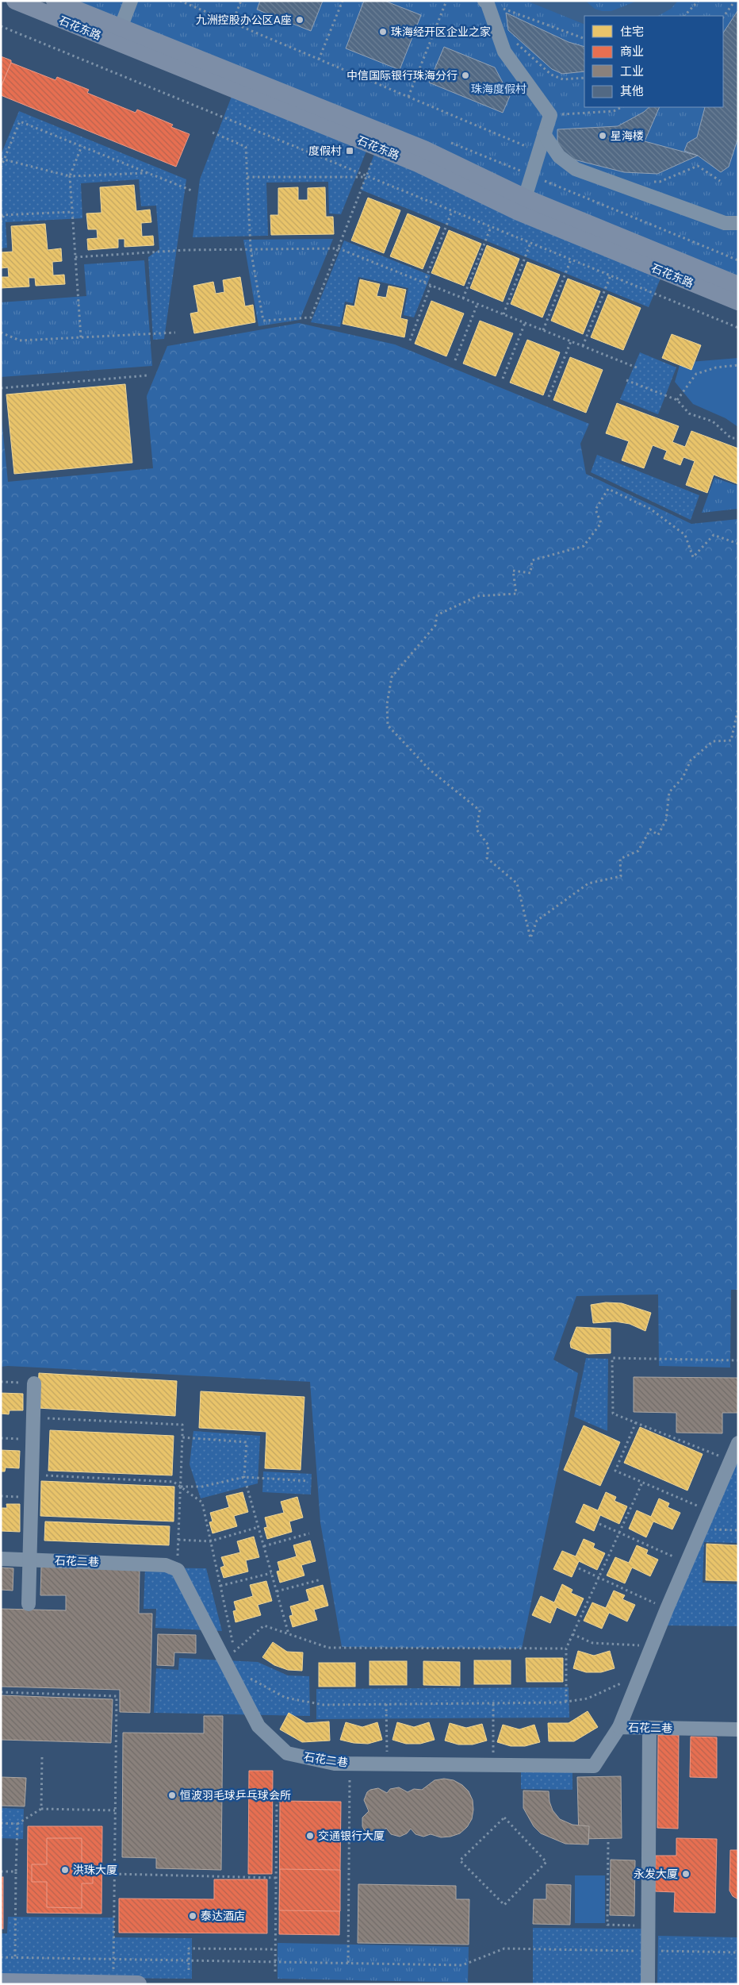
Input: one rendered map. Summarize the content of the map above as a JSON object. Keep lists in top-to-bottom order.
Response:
{
  "streets": {
    "main road": ["石花东路"],
    "street": ["石花二巷"]
  },
  "parks": ["珠海度假村"],
  "places": {
    "other": [
      "九洲控股办公区A座",
      "珠海经开区企业之家",
      "中信国际银行珠海分行",
      "星海楼",
      "恒波羽毛球乒乓球会所",
      "交通银行大厦",
      "洪珠大厦",
      "永发大厦",
      "泰达酒店"
    ],
    "transit": ["度假村"]
  },
  "legend": [
    "住宅",
    "商业",
    "工业",
    "其他"
  ]
}
